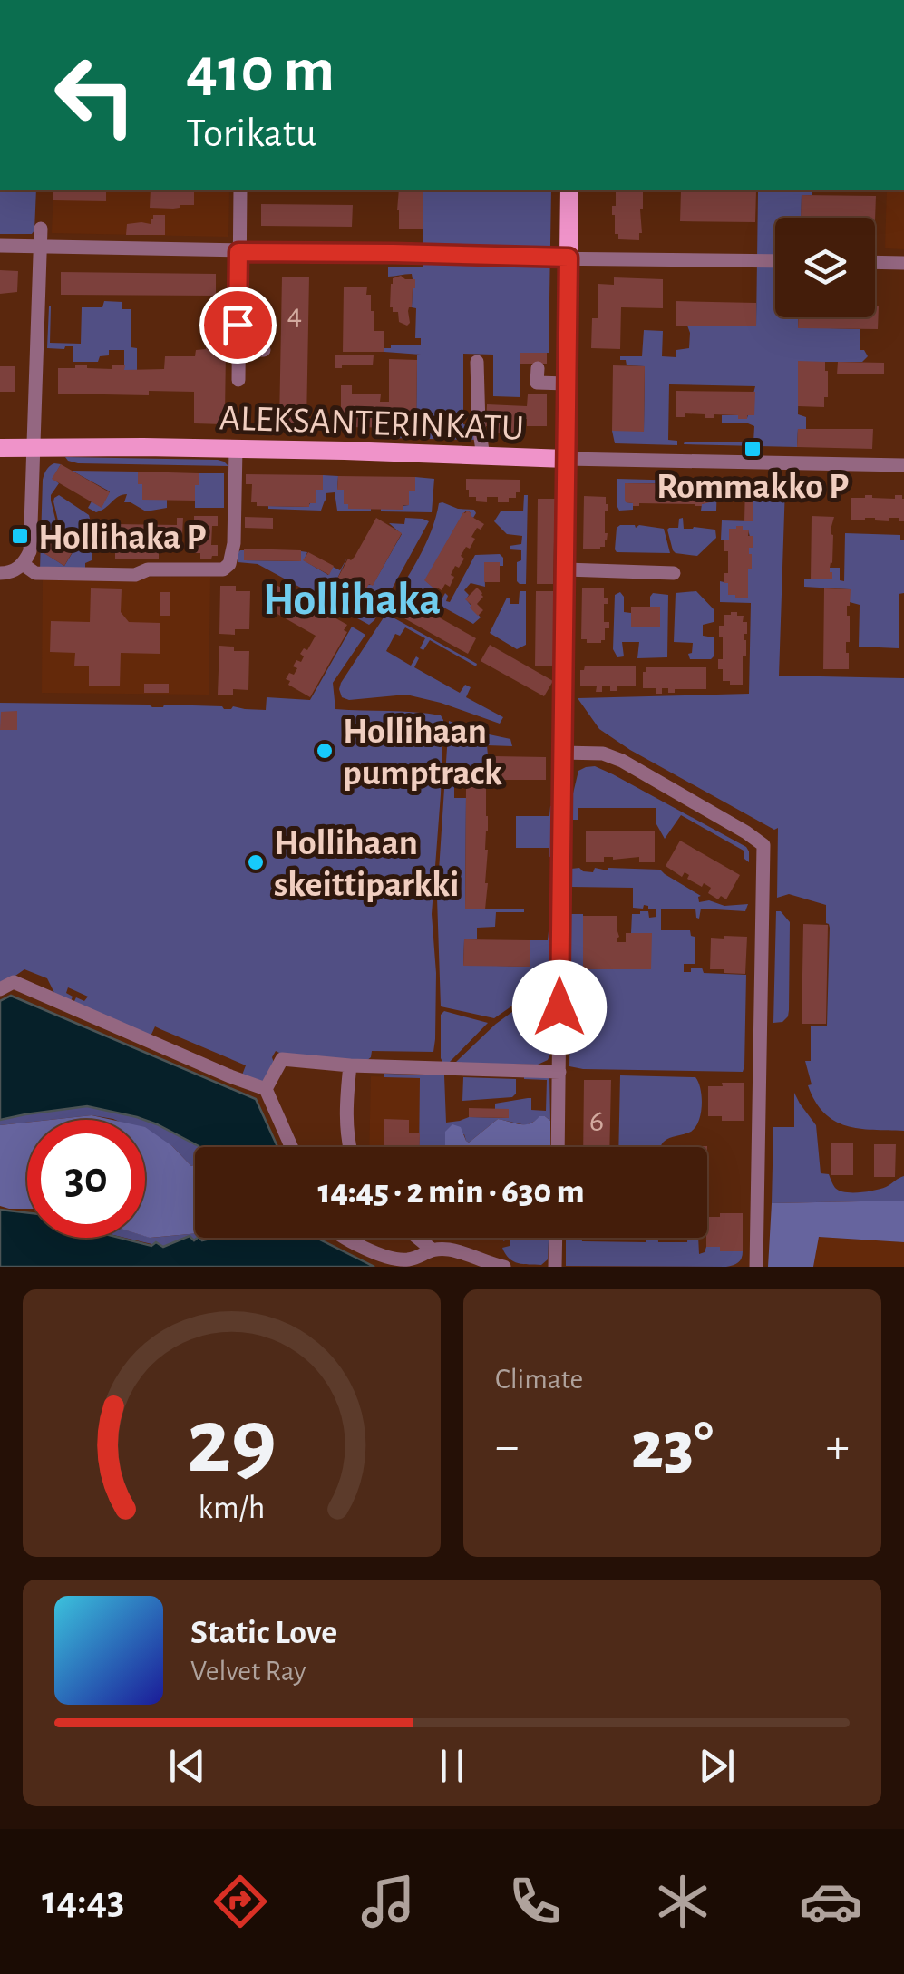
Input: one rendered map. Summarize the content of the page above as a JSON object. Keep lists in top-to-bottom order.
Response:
{
  "streets": {
    "main road": ["ALEKSANTERINKATU"]
  },
  "districts": ["Hollihaka"],
  "places": {
    "transit": ["Rommakko P", "Hollihaka P"],
    "other": ["Hollihaan pumptrack", "Hollihaan skeittiparkki"]
  },
  "house_numbers": ["4", "6"],
  "page": {
    "turn": ["410 m", "Torikatu"],
    "limit": "30",
    "trip": "14:45 · 2 min · 630 m",
    "tile": "Climate",
    "heat": ["−", "23°", "+"],
    "song": ["Static Love", "Velvet Ray"],
    "tabs": "14:43",
    "gauge": ["29", "km/h"]
  }
}
